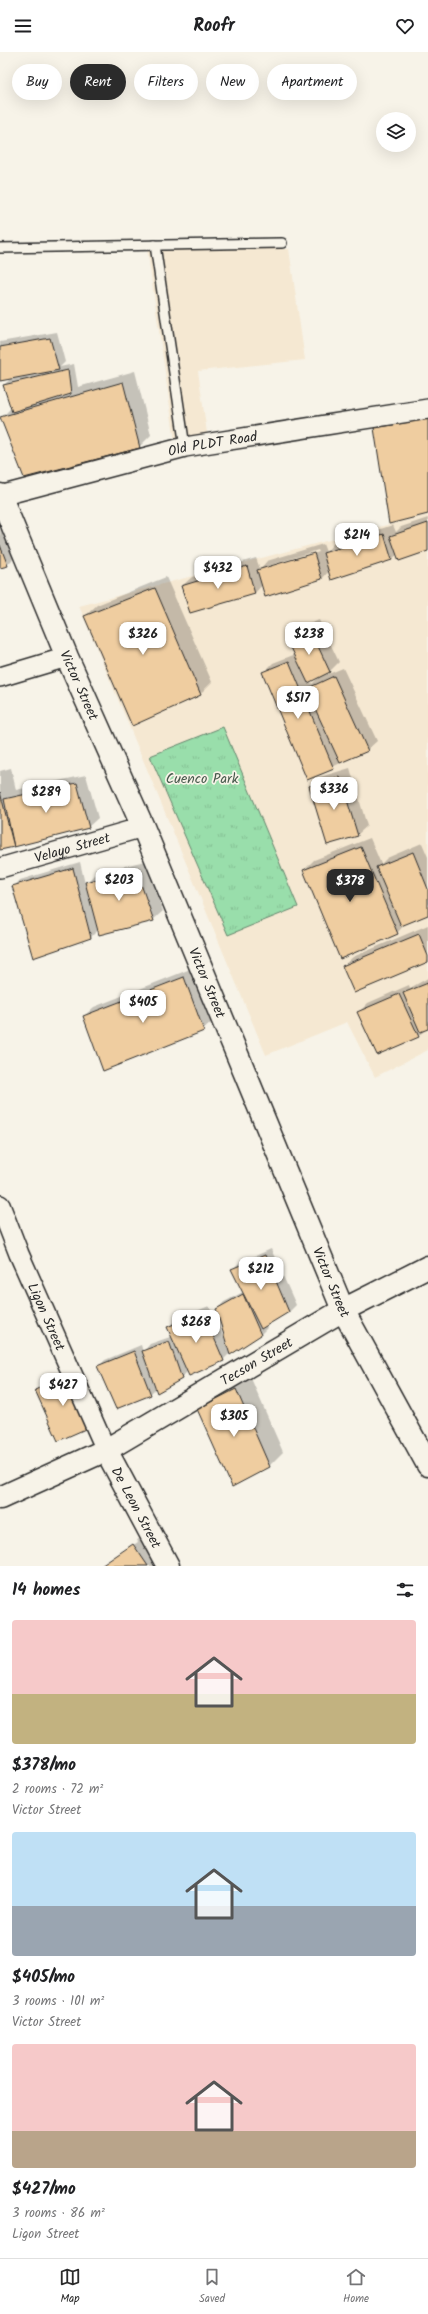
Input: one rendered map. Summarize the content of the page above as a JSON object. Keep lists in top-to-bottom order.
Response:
{
  "streets": {
    "street": [
      "Old PLDT Road",
      "Victor Street",
      "Velayo Street",
      "Ligon Street",
      "Tecson Street",
      "De Leon Street"
    ]
  },
  "crossings": [
    ["Old PLDT Road", "Victor Street"],
    ["Victor Street", "Velayo Street"],
    ["Victor Street", "Tecson Street"],
    ["Ligon Street", "Tecson Street"],
    ["Ligon Street", "De Leon Street"],
    ["Tecson Street", "De Leon Street"]
  ],
  "parks": ["Cuenco Park"],
  "page": {
    "header": "Roofr",
    "chip": [
      "Buy",
      "Rent",
      "Filters",
      "New",
      "Apartment"
    ],
    "price": [
      "$214",
      "$432",
      "$326",
      "$238",
      "$517",
      "$336",
      "$289",
      "$203",
      "$378",
      "$405",
      "$212",
      "$268",
      "$427",
      "$305"
    ],
    "heading": "14 homes",
    "list": [
      {
        "name": "$378/mo",
        "note": "2 rooms · 72 m² · Victor Street"
      },
      {
        "name": "$405/mo",
        "note": "3 rooms · 101 m² · Victor Street"
      },
      {
        "name": "$427/mo",
        "note": "3 rooms · 86 m² · Ligon Street"
      }
    ],
    "tabs": ["Map", "Saved", "Home"]
  }
}
